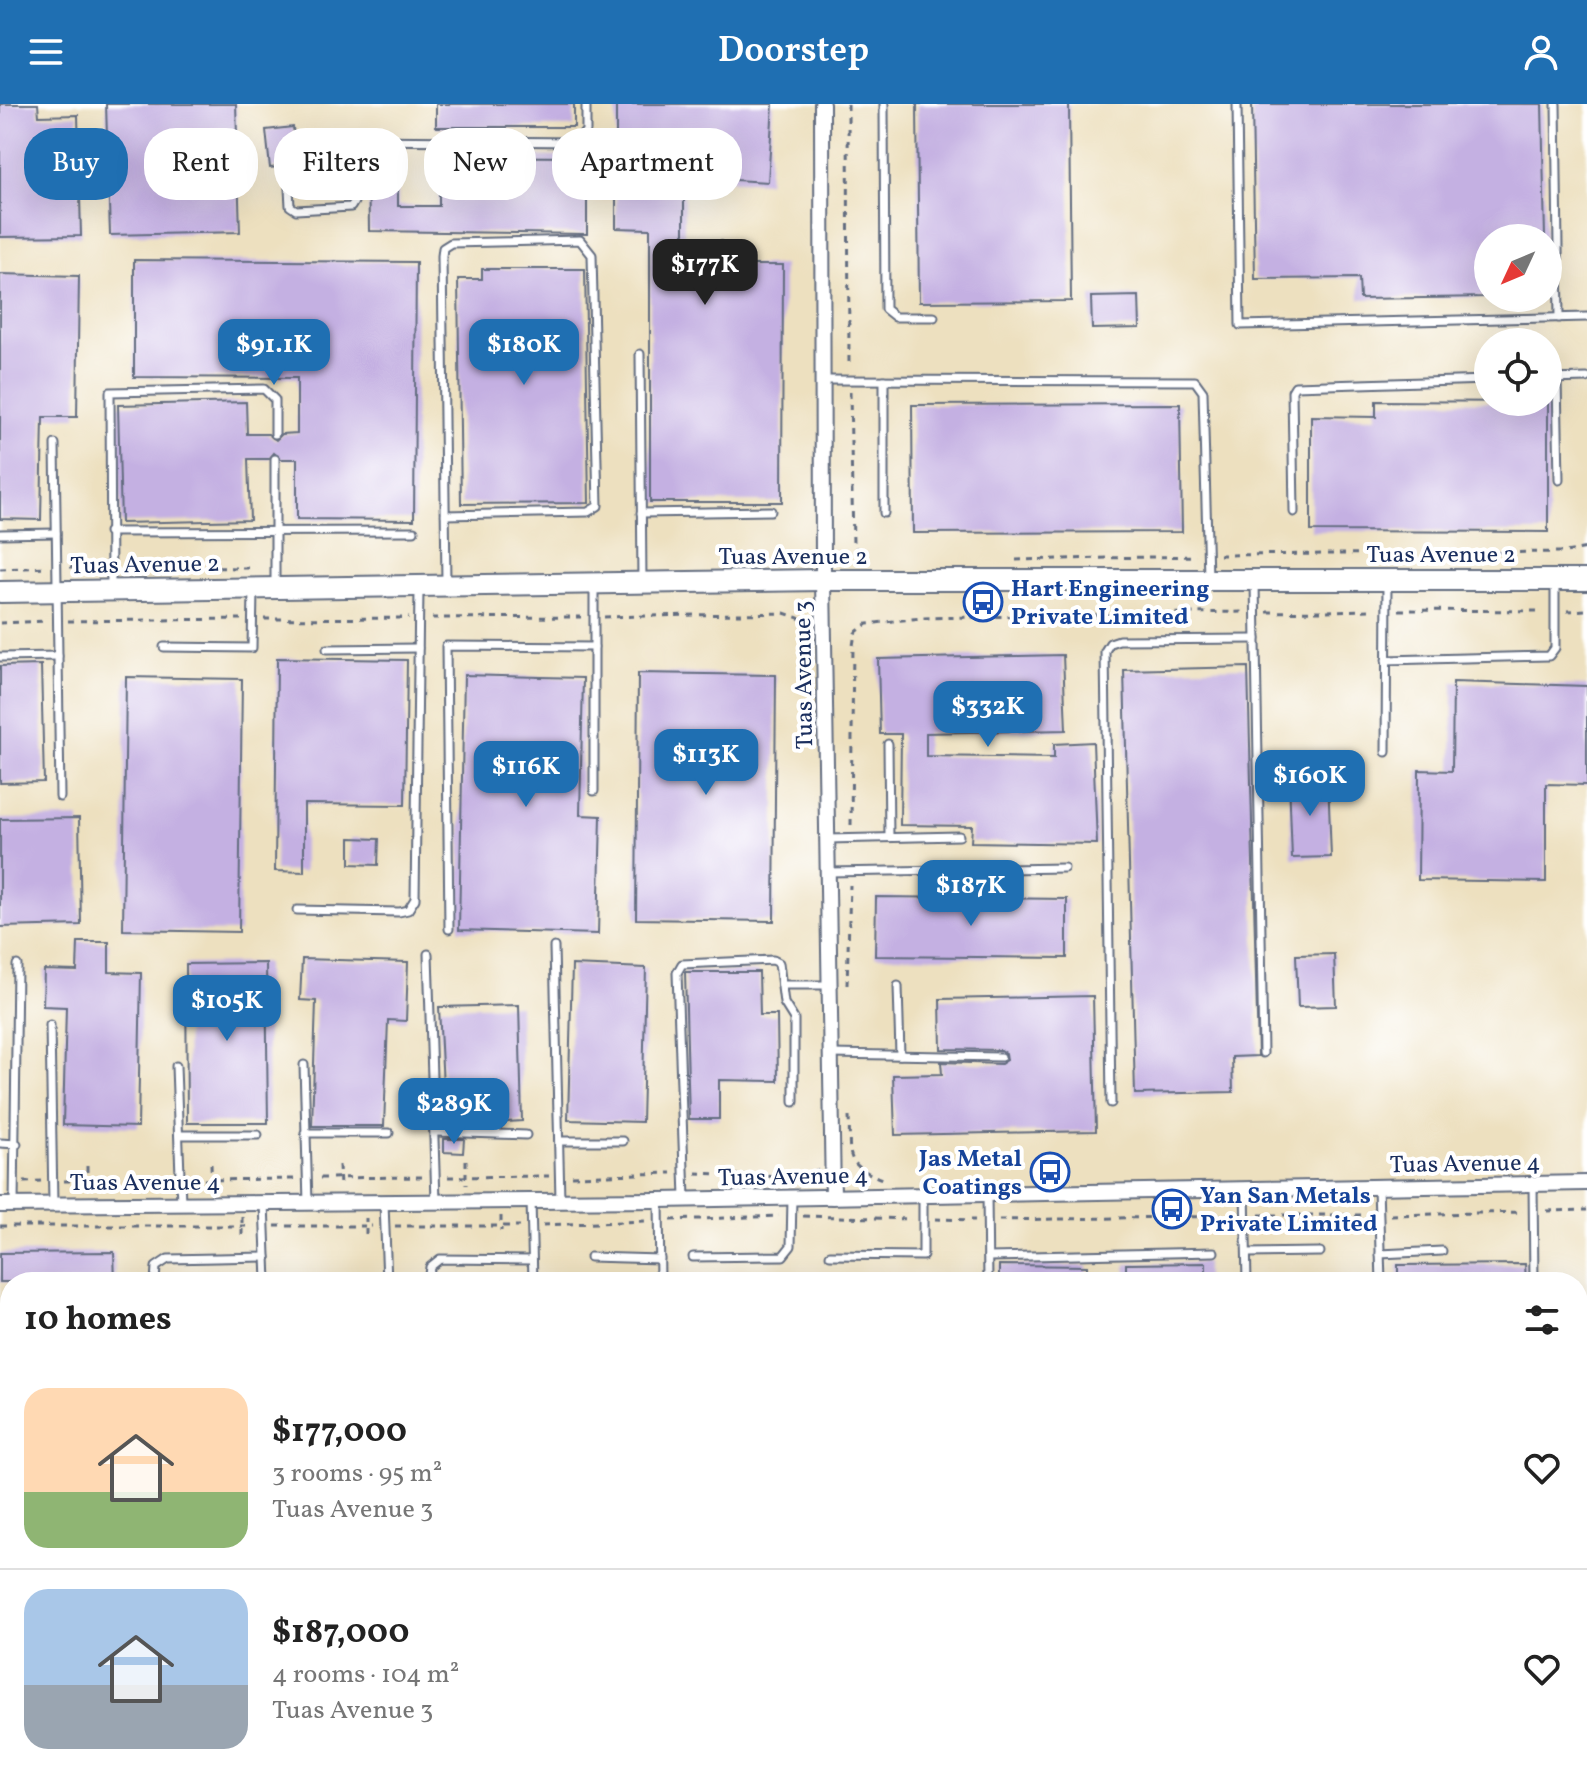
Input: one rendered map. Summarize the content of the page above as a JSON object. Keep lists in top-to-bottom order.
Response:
{
  "streets": {
    "street": ["Tuas Avenue 2", "Tuas Avenue 3", "Tuas Avenue 4"]
  },
  "crossings": [
    ["Tuas Avenue 2", "Tuas Avenue 3"],
    ["Tuas Avenue 3", "Tuas Avenue 4"]
  ],
  "places": {
    "bus stop": ["Hart Engineering Private Limited", "Jas Metal Coatings", "Yan San Metals Private Limited"]
  },
  "north": "bottom left",
  "page": {
    "header": "Doorstep",
    "chip": [
      "Buy",
      "Rent",
      "Filters",
      "New",
      "Apartment"
    ],
    "price": [
      "$177K",
      "$91.1K",
      "$180K",
      "$332K",
      "$113K",
      "$116K",
      "$160K",
      "$187K",
      "$105K",
      "$289K"
    ],
    "heading": "10 homes",
    "list": [
      {
        "name": "$177,000",
        "note": "3 rooms · 95 m² · Tuas Avenue 3"
      },
      {
        "name": "$187,000",
        "note": "4 rooms · 104 m² · Tuas Avenue 3"
      }
    ]
  }
}
